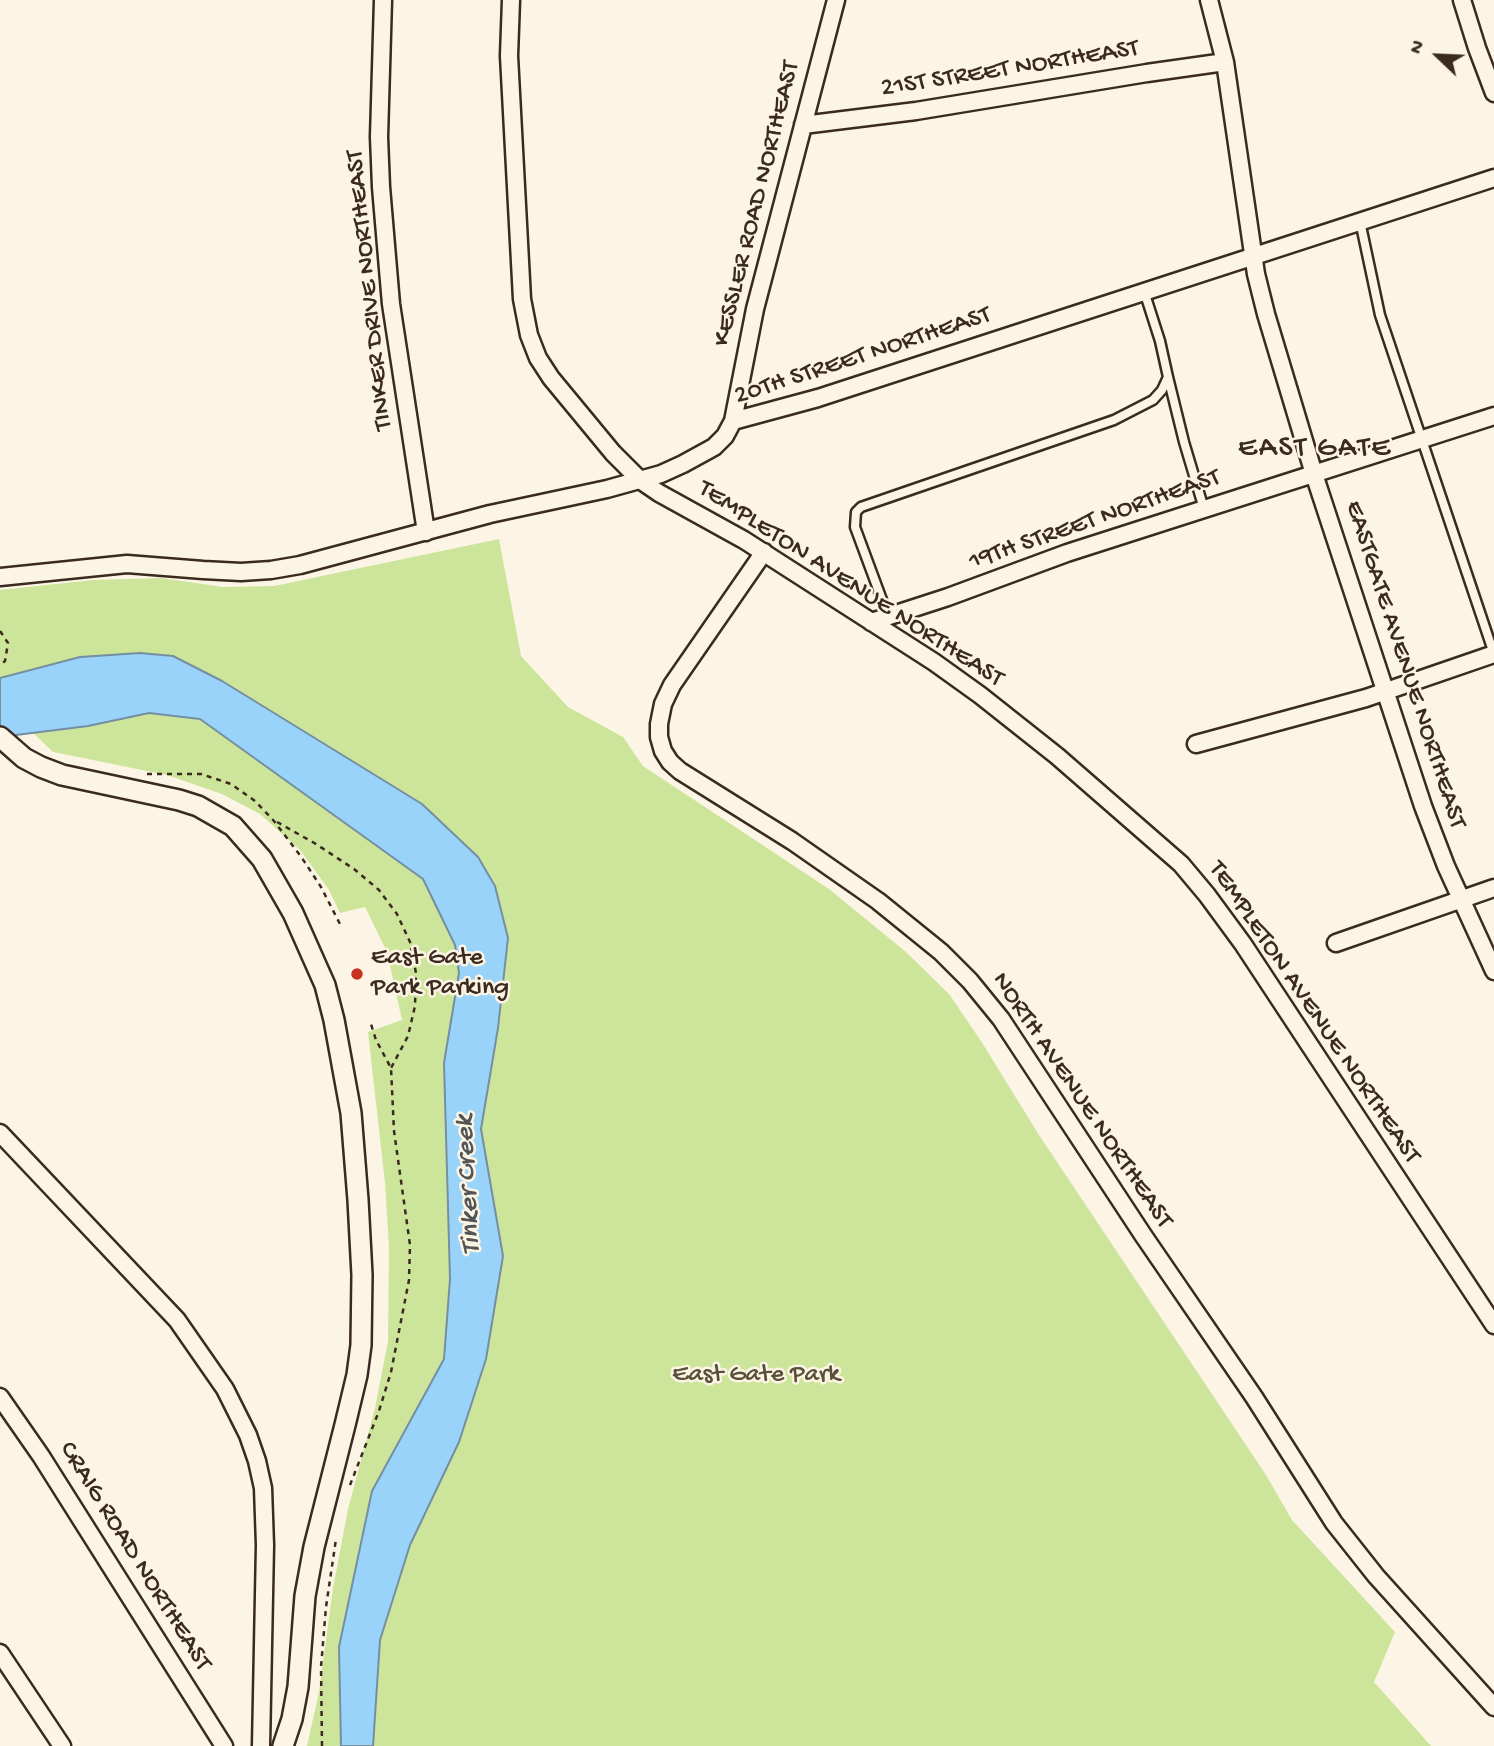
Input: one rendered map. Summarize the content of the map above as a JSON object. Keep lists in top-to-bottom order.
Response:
{
  "streets": {
    "street": [
      "21ST STREET NORTHEAST",
      "KESSLER ROAD NORTHEAST",
      "TINKER DRIVE NORTHEAST",
      "20TH STREET NORTHEAST",
      "19TH STREET NORTHEAST",
      "TEMPLETON AVENUE NORTHEAST",
      "EASTGATE AVENUE NORTHEAST",
      "NORTH AVENUE NORTHEAST",
      "CRAIG ROAD NORTHEAST"
    ]
  },
  "crossings": [
    ["21ST STREET NORTHEAST", "KESSLER ROAD NORTHEAST"],
    ["21ST STREET NORTHEAST", "EASTGATE AVENUE NORTHEAST"],
    ["KESSLER ROAD NORTHEAST", "20TH STREET NORTHEAST"],
    ["TINKER DRIVE NORTHEAST", "20TH STREET NORTHEAST"],
    ["20TH STREET NORTHEAST", "TEMPLETON AVENUE NORTHEAST"],
    ["20TH STREET NORTHEAST", "EASTGATE AVENUE NORTHEAST"],
    ["19TH STREET NORTHEAST", "TEMPLETON AVENUE NORTHEAST"],
    ["19TH STREET NORTHEAST", "EASTGATE AVENUE NORTHEAST"],
    ["TEMPLETON AVENUE NORTHEAST", "NORTH AVENUE NORTHEAST"]
  ],
  "districts": ["EAST GATE"],
  "water": ["Tinker Creek"],
  "parks": ["East Gate Park"],
  "places": ["East Gate Park Parking"],
  "north": "top left"
}
